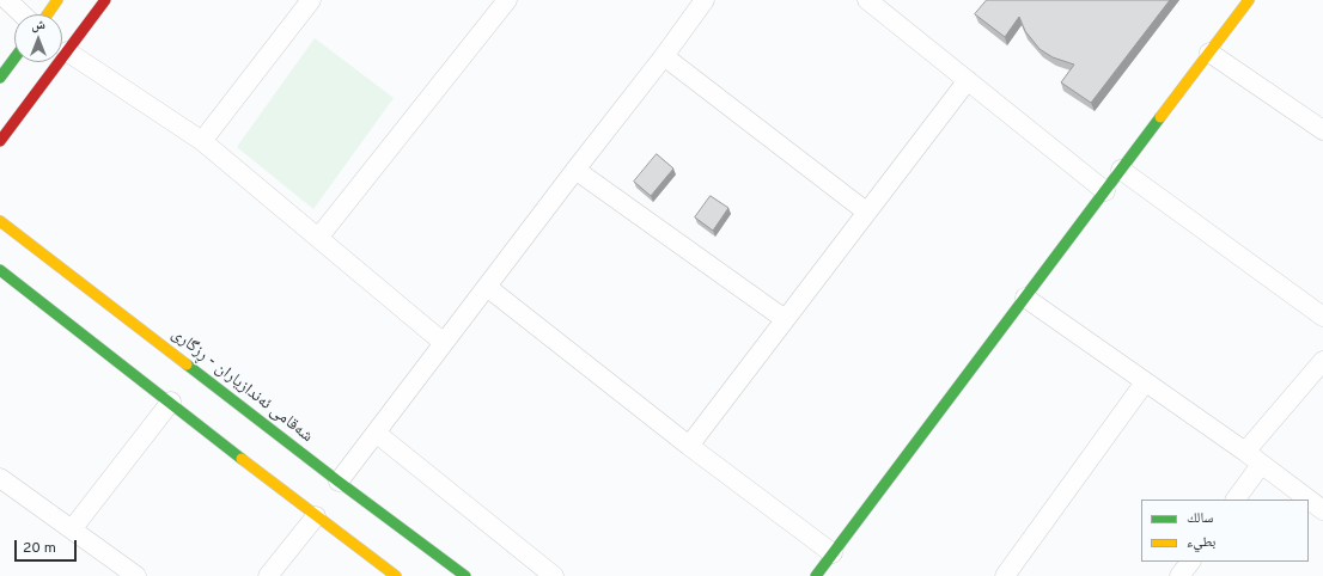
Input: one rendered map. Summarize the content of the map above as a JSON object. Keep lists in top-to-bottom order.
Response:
{
  "streets": {
    "street": ["شەقامی ئەندازیاران - ڕزگاری"]
  },
  "legend": ["سالك", "بطيء"],
  "scale_bar": "20 m",
  "north": "top"
}
